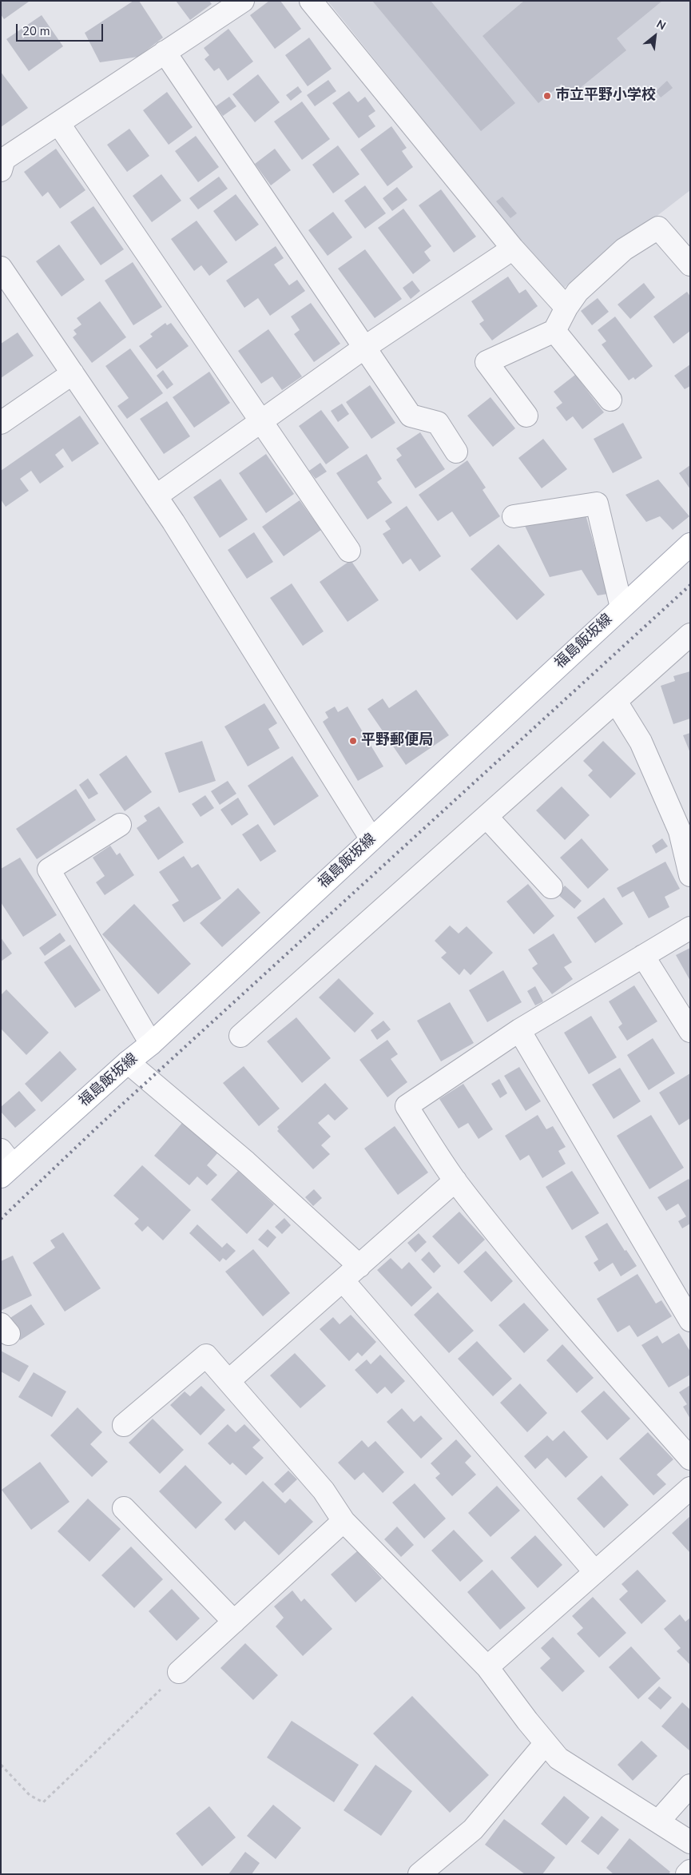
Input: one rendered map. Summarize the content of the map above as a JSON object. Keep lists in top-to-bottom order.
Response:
{
  "streets": {
    "main road": ["福島飯坂線"]
  },
  "places": ["市立平野小学校", "平野郵便局"],
  "scale_bar": "20 m",
  "north": "top right"
}
